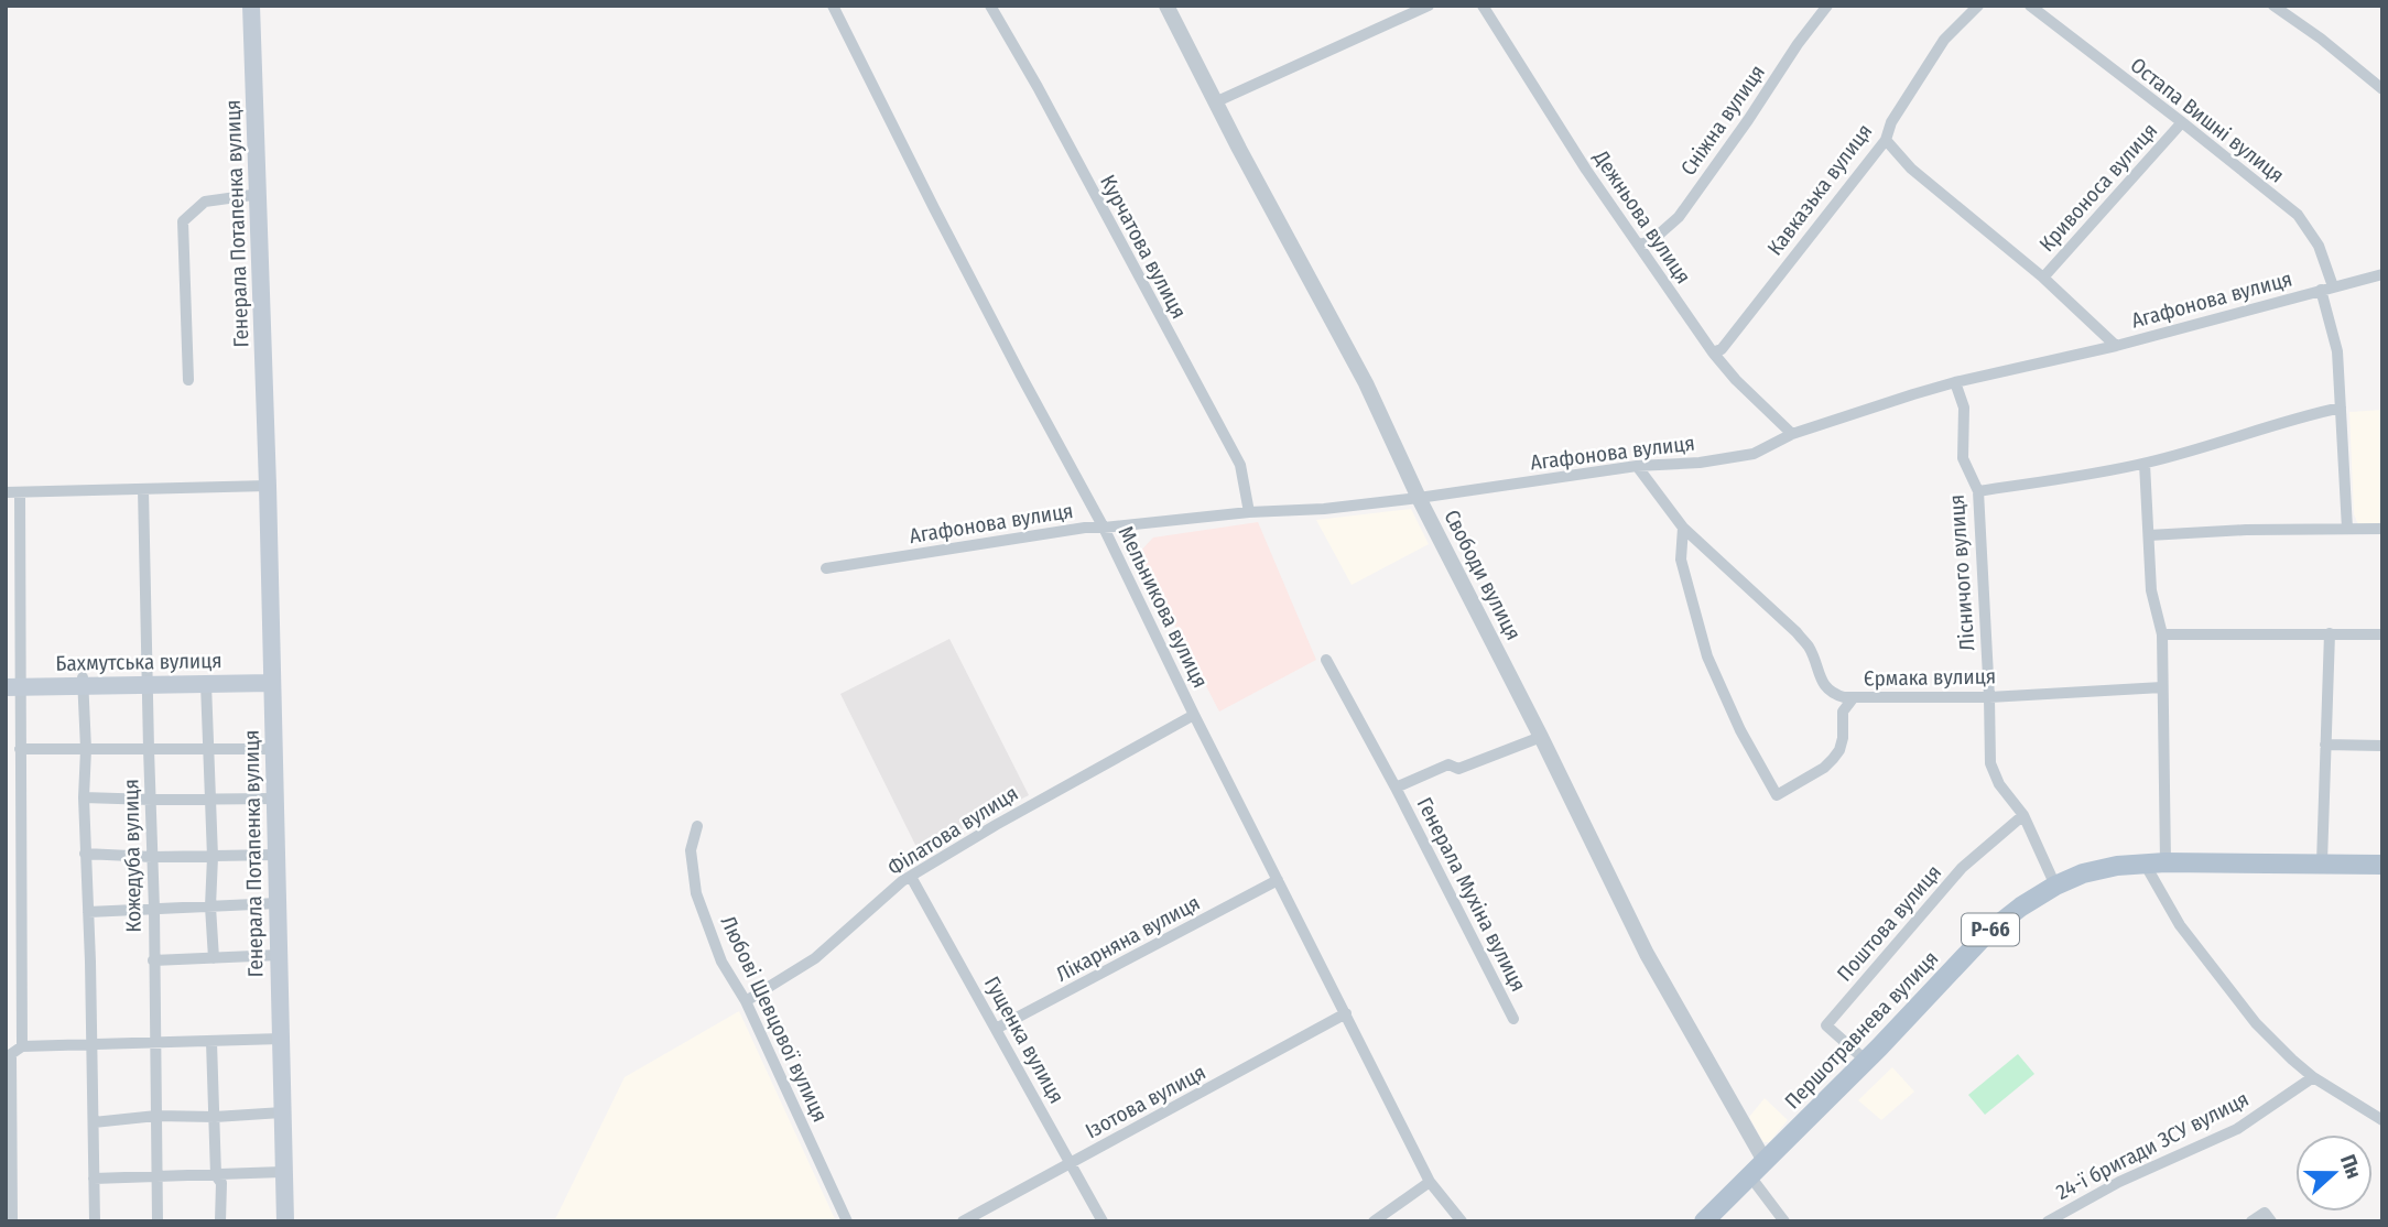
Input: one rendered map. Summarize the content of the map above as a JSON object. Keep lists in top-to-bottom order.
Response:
{
  "streets": {
    "main road": [
      "Генерала Потапенка вулиця",
      "Бахмутська вулиця",
      "Р-66",
      "Першотравнева вулиця"
    ],
    "street": [
      "Сніжна вулиця",
      "Остапа Вишні вулиця",
      "Кривоноса вулиця",
      "Кавказька вулиця",
      "Дежньова вулиця",
      "Курчатова вулиця",
      "Агафонова вулиця",
      "Лісничого вулиця",
      "Свободи вулиця",
      "Мельникова вулиця",
      "Єрмака вулиця",
      "Філатова вулиця",
      "Кожедуба вулиця",
      "Генерала Мухіна вулиця",
      "Поштова вулиця",
      "Лікарняна вулиця",
      "Любові Шевцової вулиця",
      "Гущенка вулиця",
      "Ізотова вулиця",
      "24-ї бригади ЗСУ вулиця"
    ]
  },
  "crossings": [
    ["Сніжна вулиця", "Дежньова вулиця"],
    ["Остапа Вишні вулиця", "Кривоноса вулиця"],
    ["Остапа Вишні вулиця", "Агафонова вулиця"],
    ["Кривоноса вулиця", "Кавказька вулиця"],
    ["Кривоноса вулиця", "Агафонова вулиця"],
    ["Кавказька вулиця", "Дежньова вулиця"],
    ["Дежньова вулиця", "Агафонова вулиця"],
    ["Генерала Потапенка вулиця", "Бахмутська вулиця"],
    ["Курчатова вулиця", "Агафонова вулиця"],
    ["Агафонова вулиця", "Лісничого вулиця"],
    ["Агафонова вулиця", "Свободи вулиця"],
    ["Агафонова вулиця", "Мельникова вулиця"],
    ["Агафонова вулиця", "Єрмака вулиця"],
    ["Лісничого вулиця", "Єрмака вулиця"],
    ["Лісничого вулиця", "Поштова вулиця"],
    ["Лісничого вулиця", "Першотравнева вулиця"],
    ["Свободи вулиця", "Генерала Мухіна вулиця"],
    ["Свободи вулиця", "Першотравнева вулиця"],
    ["Мельникова вулиця", "Філатова вулиця"],
    ["Мельникова вулиця", "Лікарняна вулиця"],
    ["Мельникова вулиця", "Ізотова вулиця"],
    ["Бахмутська вулиця", "Кожедуба вулиця"],
    ["Філатова вулиця", "Любові Шевцової вулиця"],
    ["Філатова вулиця", "Гущенка вулиця"],
    ["Поштова вулиця", "Першотравнева вулиця"],
    ["Лікарняна вулиця", "Гущенка вулиця"],
    ["Гущенка вулиця", "Ізотова вулиця"]
  ],
  "north": "right"
}
